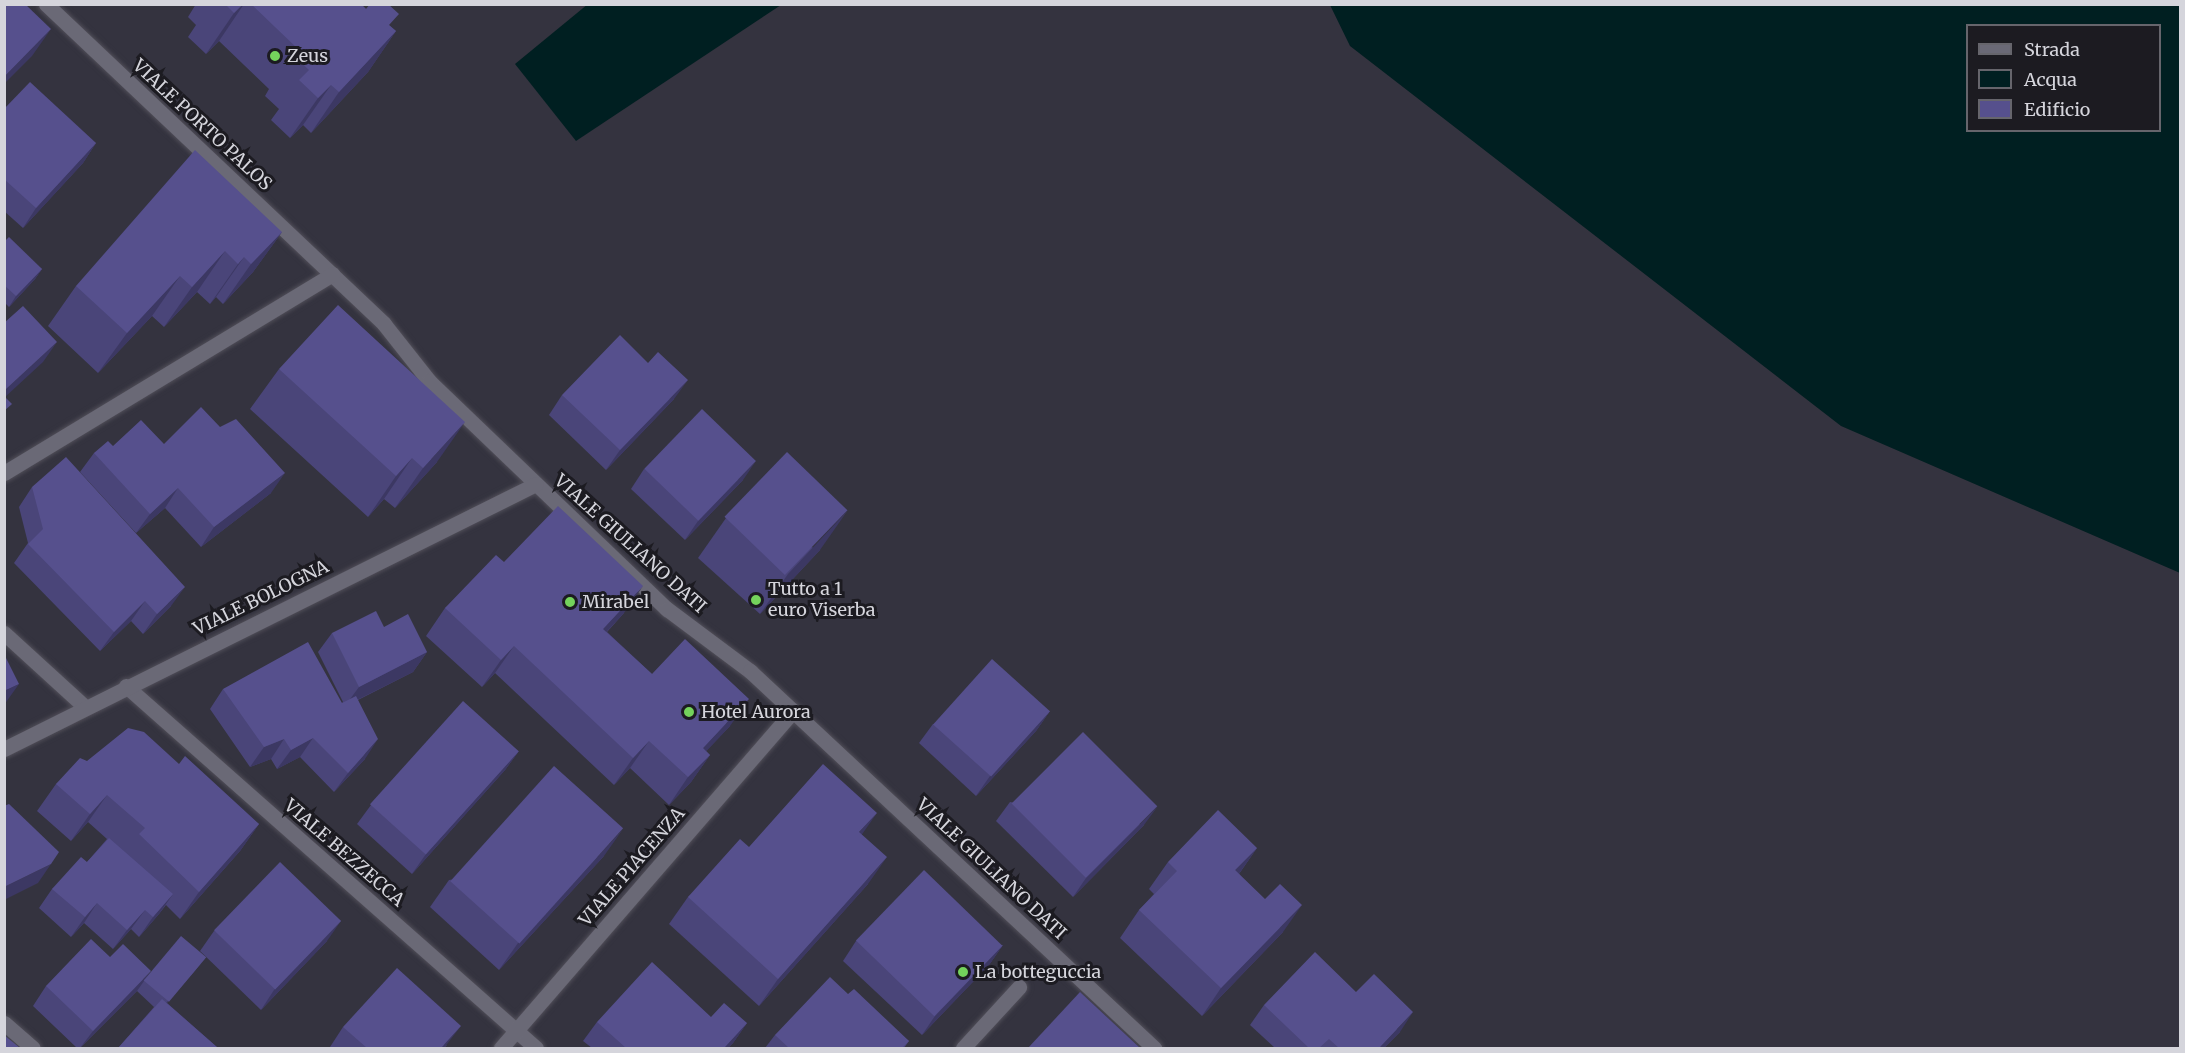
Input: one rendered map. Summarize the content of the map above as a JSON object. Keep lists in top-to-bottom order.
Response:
{
  "streets": {
    "street": [
      "VIALE PORTO PALOS",
      "VIALE GIULIANO DATI",
      "VIALE BOLOGNA",
      "VIALE BEZZECCA",
      "VIALE PIACENZA"
    ]
  },
  "crossings": [
    ["VIALE PORTO PALOS", "VIALE GIULIANO DATI"],
    ["VIALE GIULIANO DATI", "VIALE BOLOGNA"],
    ["VIALE GIULIANO DATI", "VIALE PIACENZA"],
    ["VIALE BOLOGNA", "VIALE BEZZECCA"],
    ["VIALE BEZZECCA", "VIALE PIACENZA"]
  ],
  "places": [
    "Zeus",
    "Tutto a 1 euro Viserba",
    "Mirabel",
    "Hotel Aurora",
    "La botteguccia"
  ],
  "legend": ["Strada", "Acqua", "Edificio"]
}
